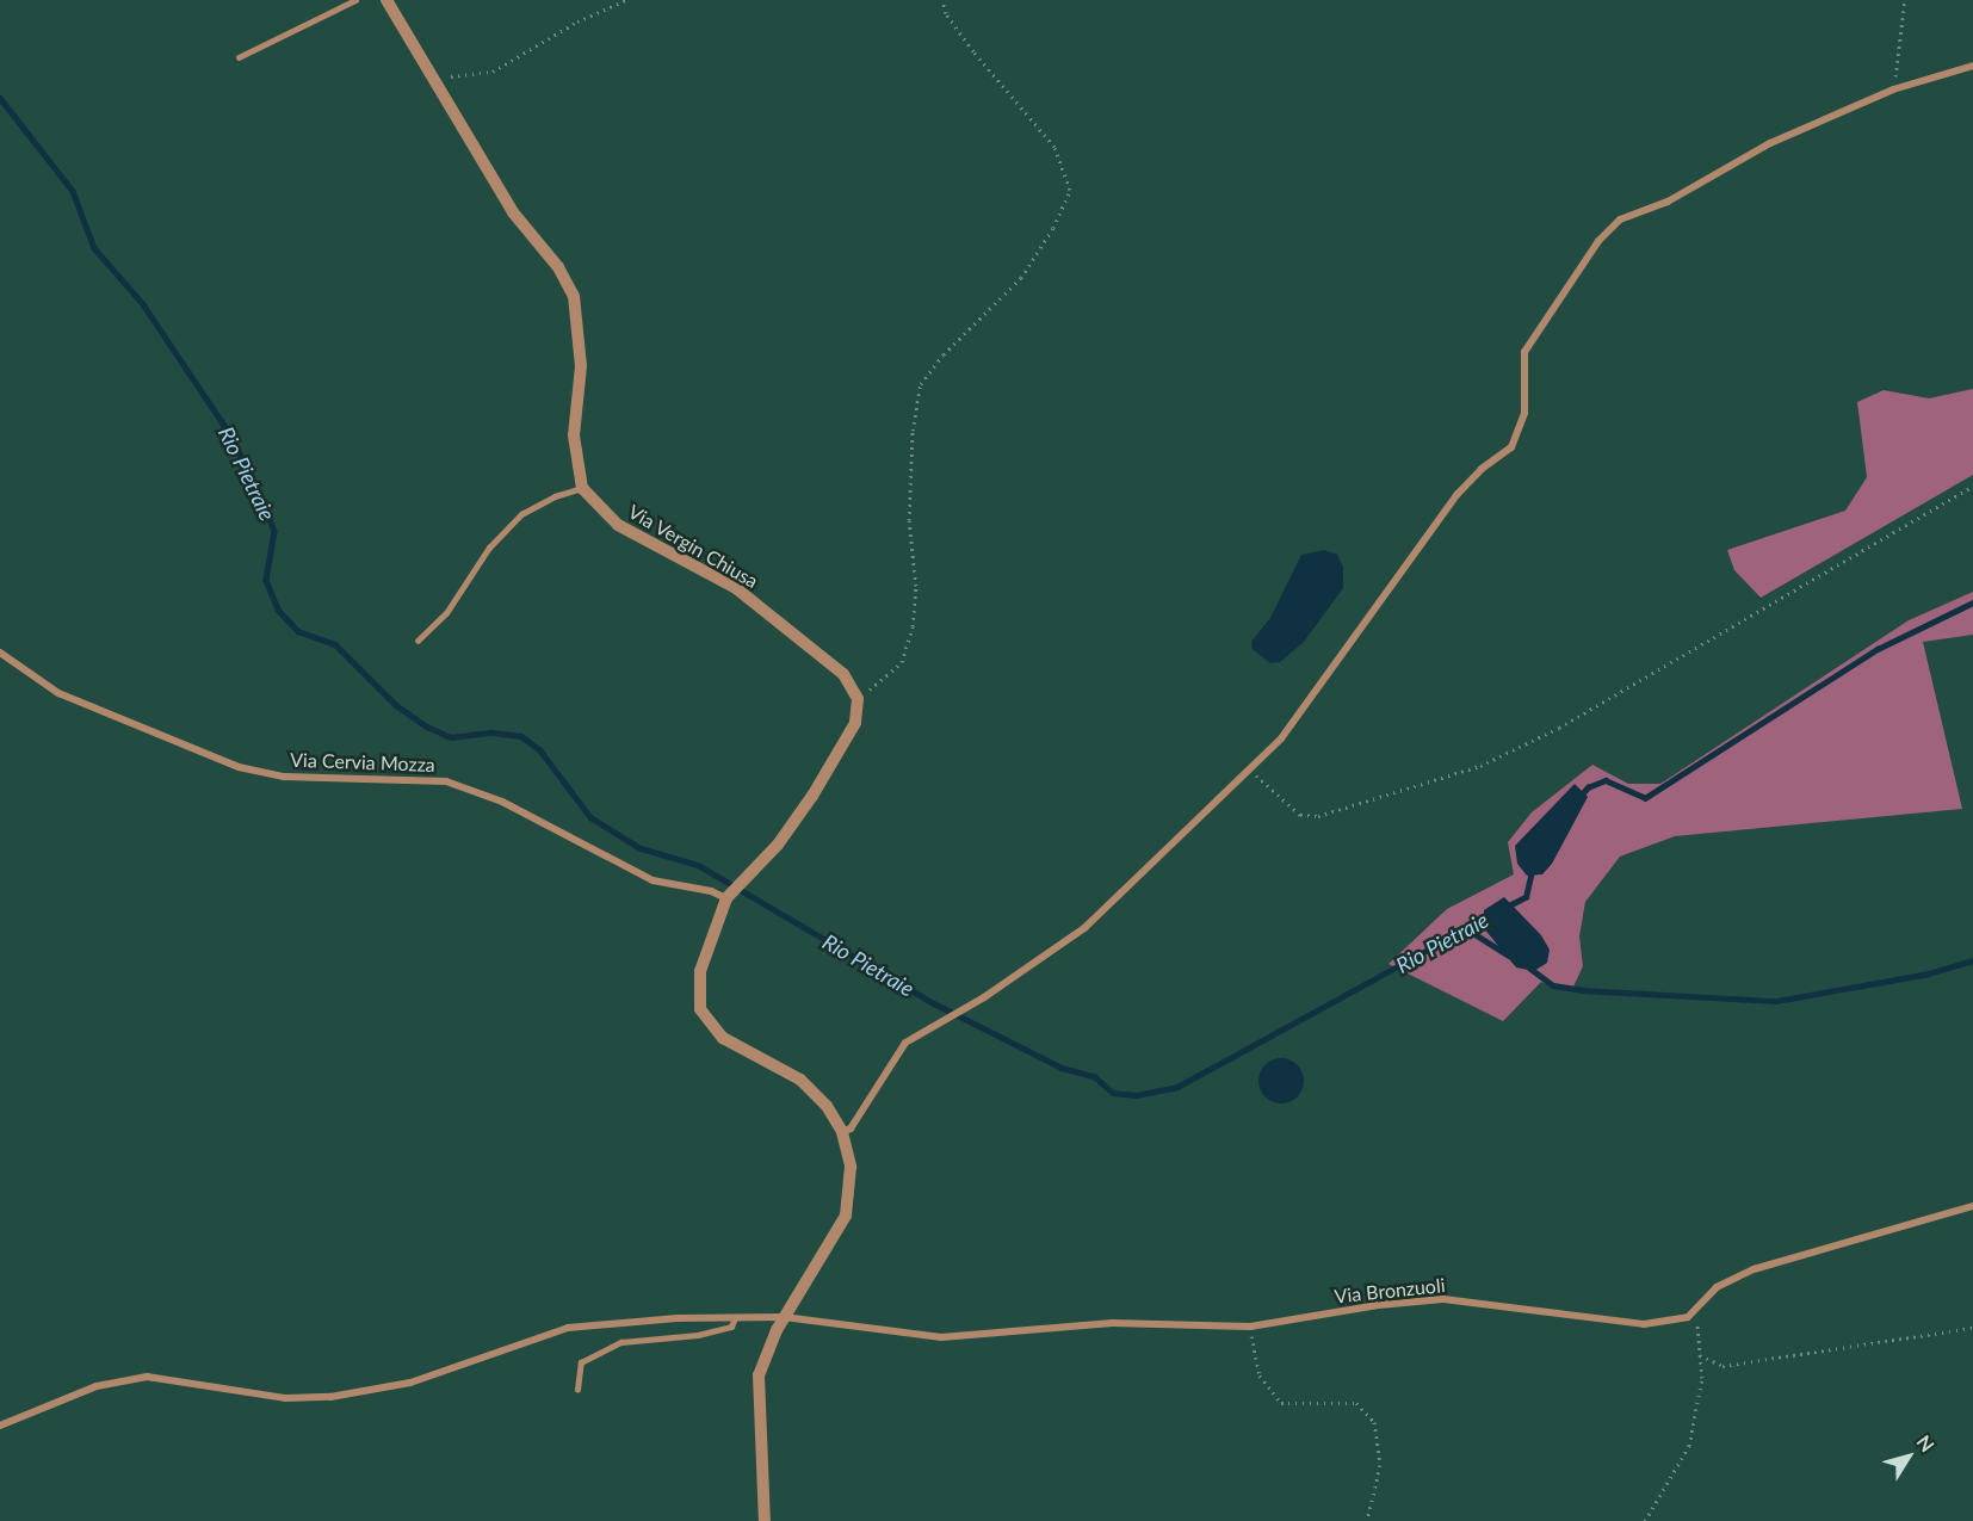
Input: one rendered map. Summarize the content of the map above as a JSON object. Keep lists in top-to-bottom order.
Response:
{
  "streets": {
    "street": ["Via Vergin Chiusa", "Via Cervia Mozza", "Via Bronzuoli"]
  },
  "water": ["Rio Pietraie"],
  "north": "top right"
}
